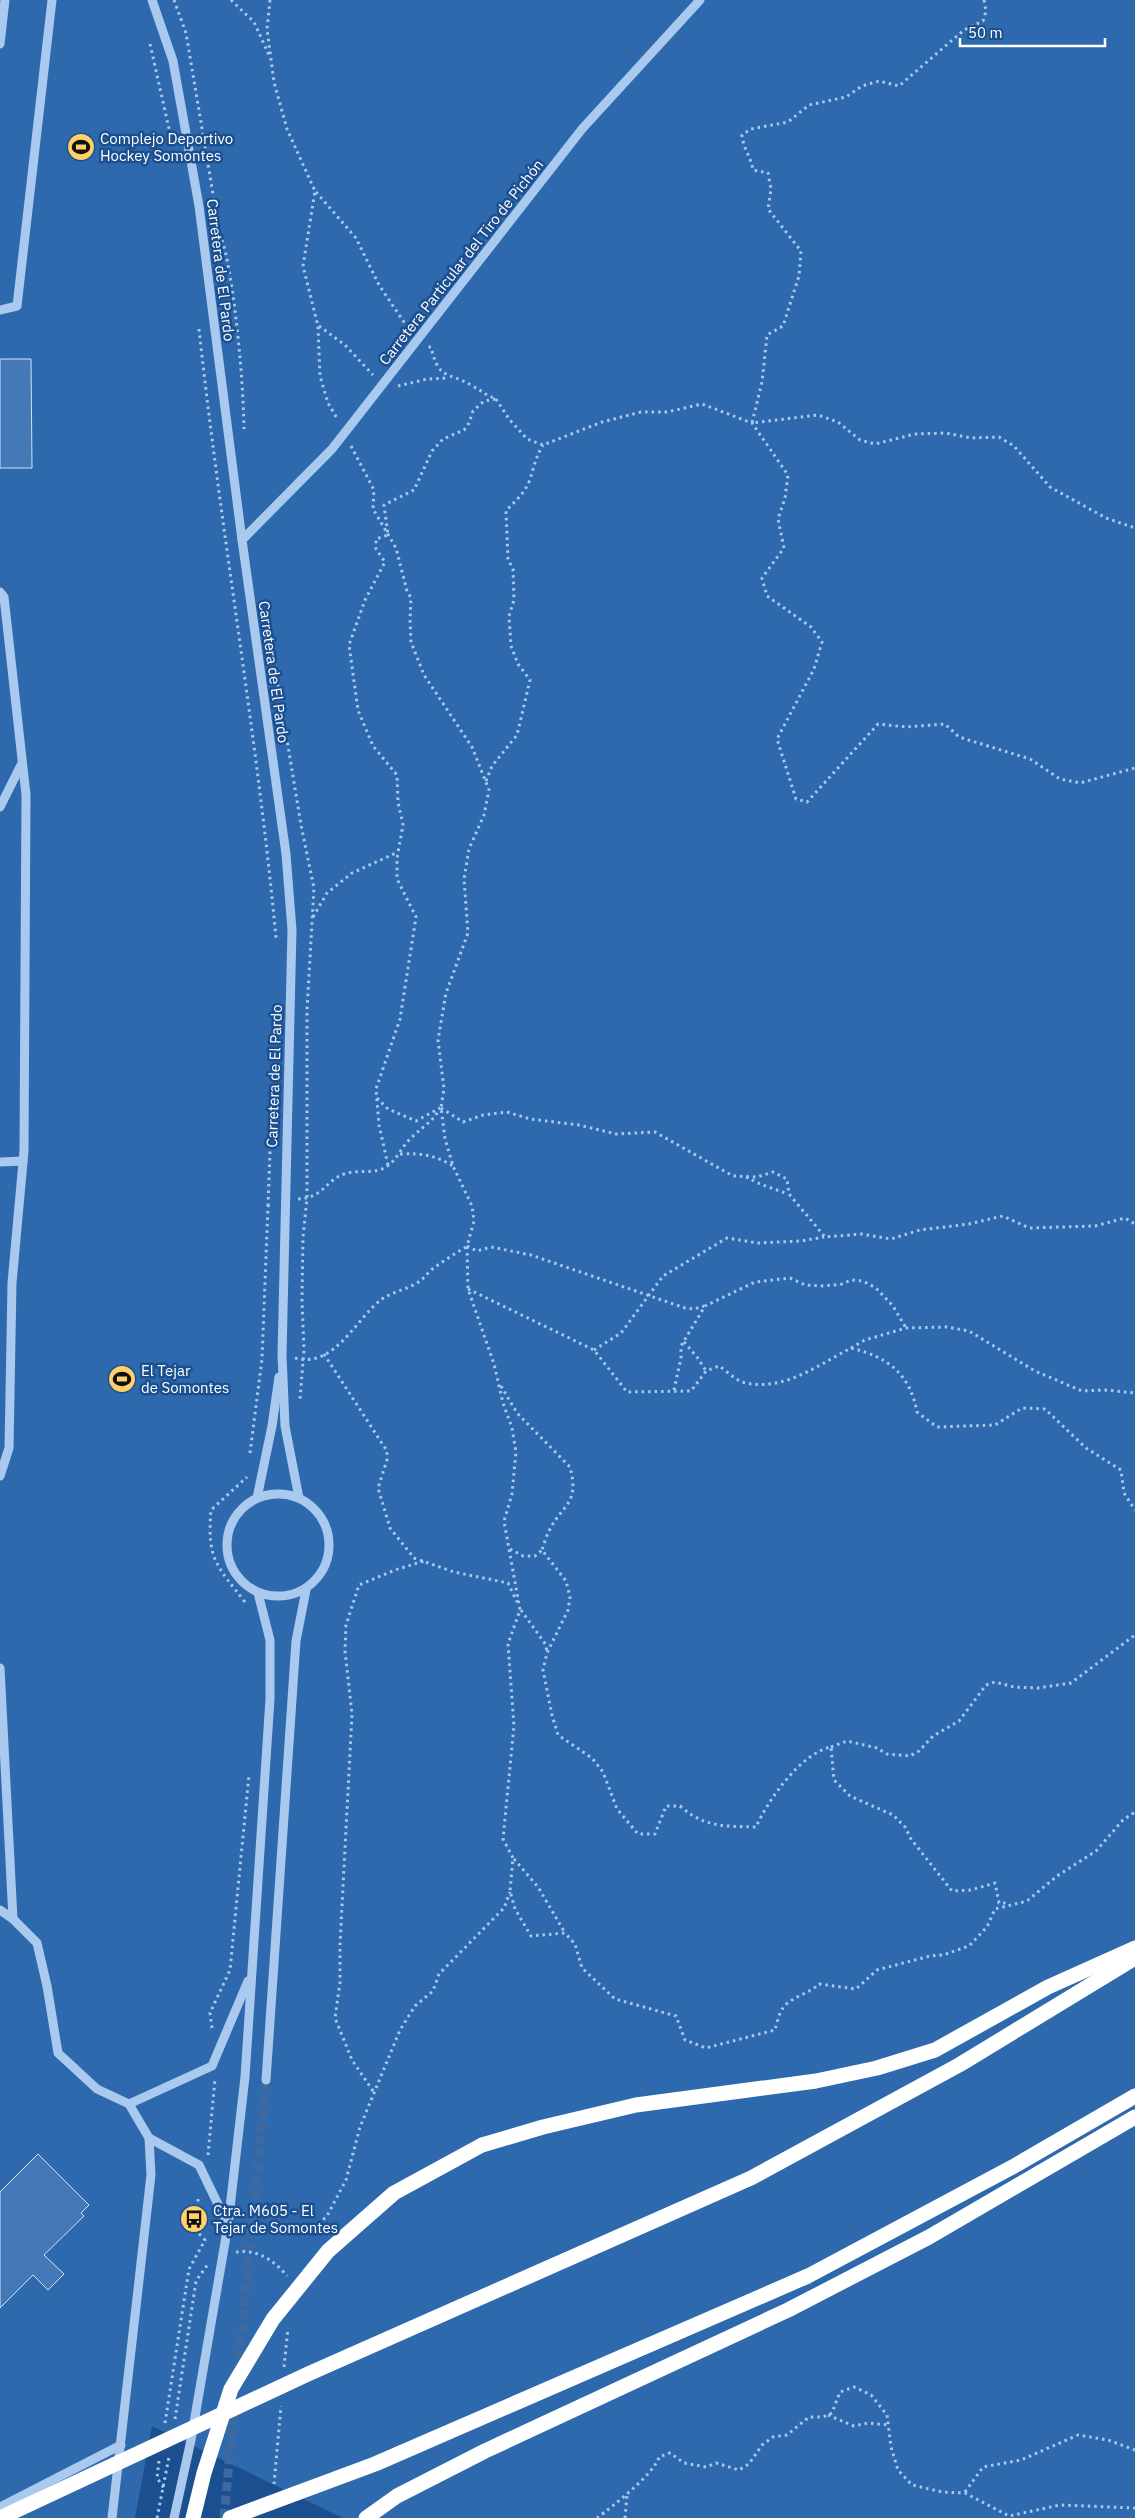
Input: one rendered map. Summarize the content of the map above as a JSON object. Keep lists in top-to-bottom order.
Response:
{
  "streets": {
    "street": ["Carretera Particular del Tiro de Pichón", "Carretera de El Pardo"]
  },
  "crossings": [
    ["Carretera Particular del Tiro de Pichón", "Carretera de El Pardo"]
  ],
  "places": {
    "sports": ["Complejo Deportivo Hockey Somontes", "El Tejar de Somontes"],
    "bus stop": ["Ctra. M605 - El Tejar de Somontes"]
  },
  "scale_bar": "50 m"
}
